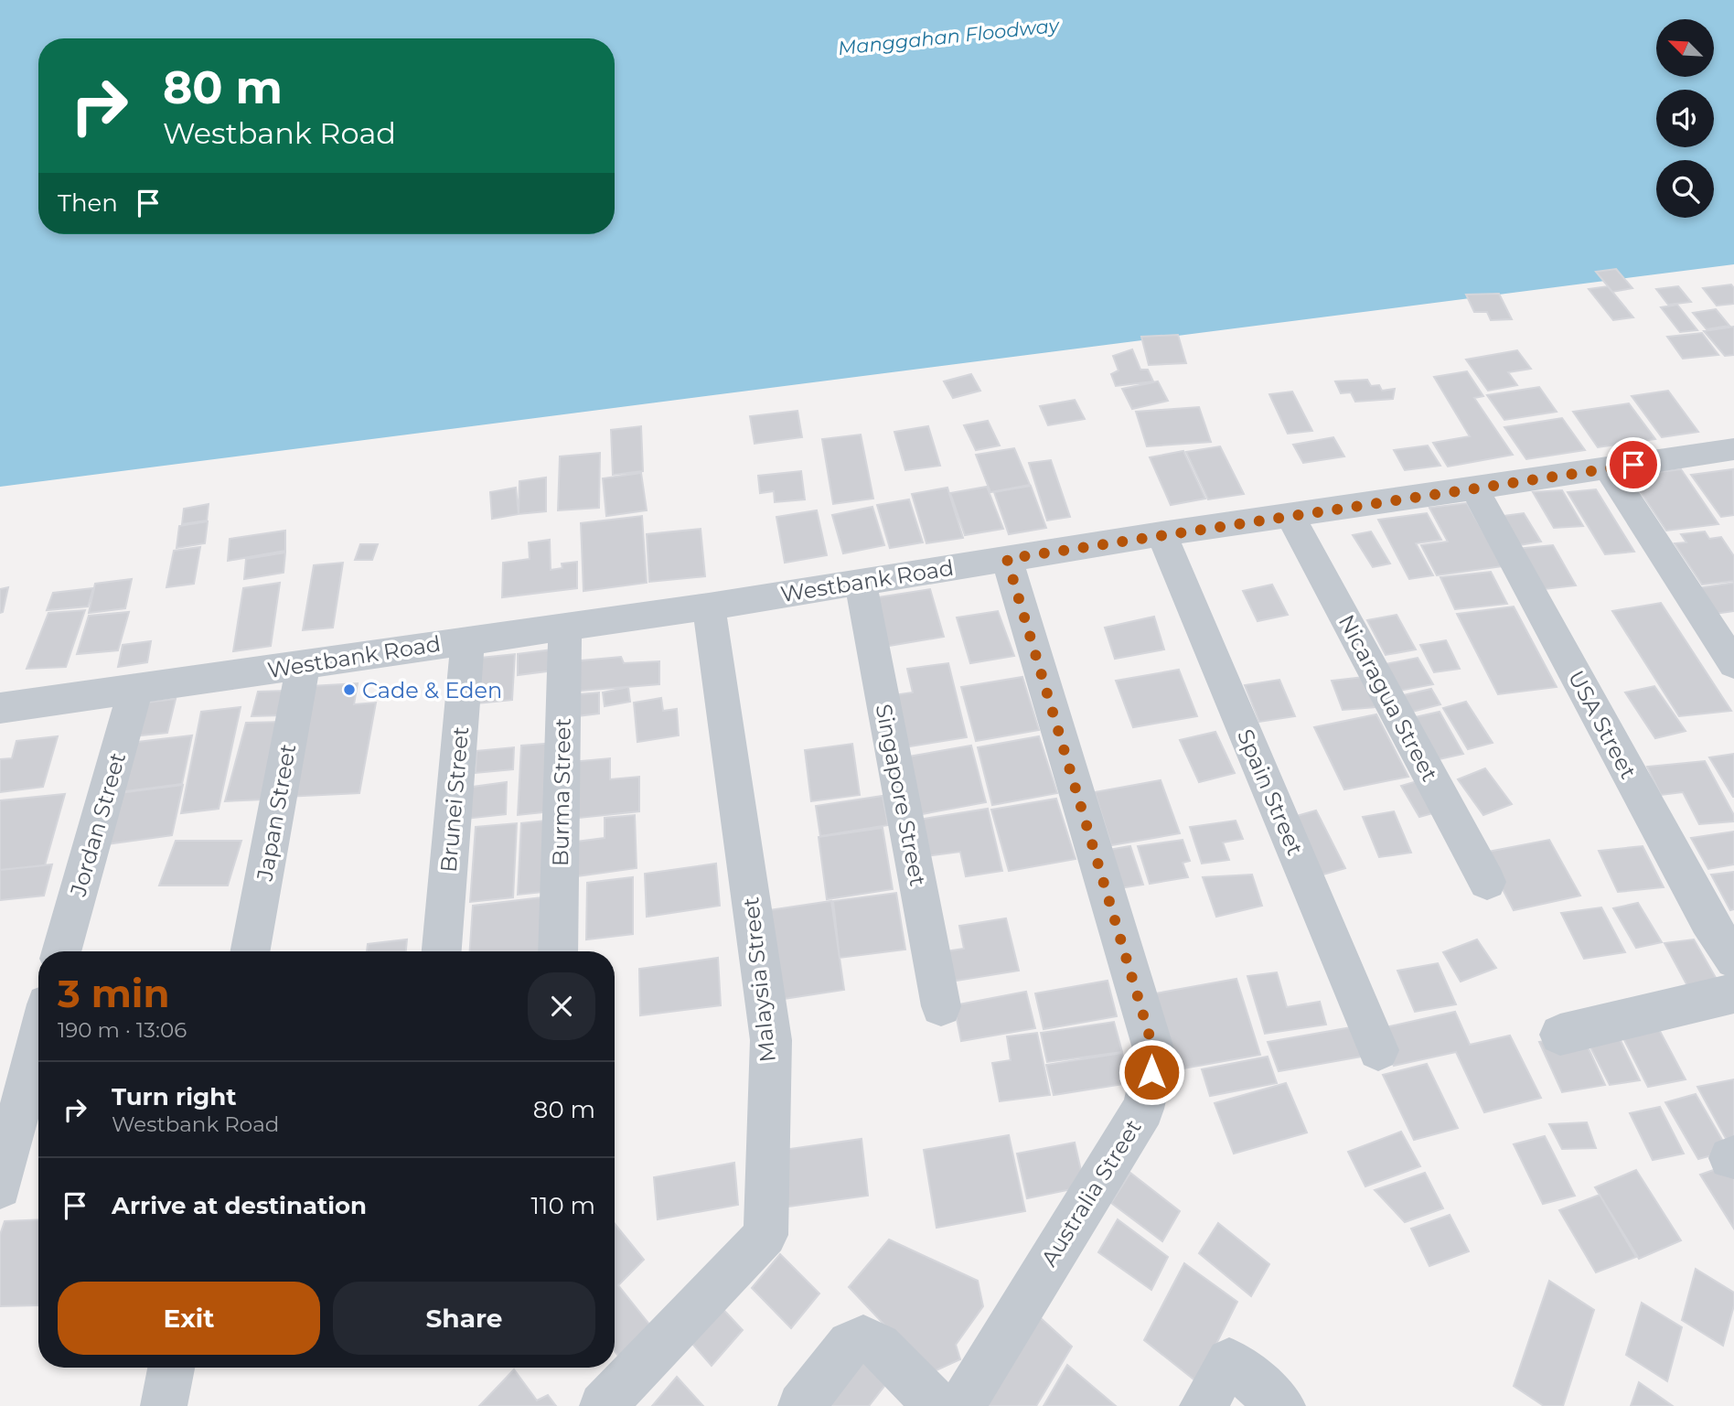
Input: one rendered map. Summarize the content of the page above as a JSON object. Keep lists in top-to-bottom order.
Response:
{
  "streets": {
    "street": [
      "Westbank Road",
      "Nicaragua Street",
      "USA Street",
      "Burma Street",
      "Spain Street",
      "Singapore Street",
      "Brunei Street",
      "Japan Street",
      "Jordan Street",
      "Malaysia Street",
      "Australia Street"
    ]
  },
  "crossings": [
    ["Westbank Road", "Nicaragua Street"],
    ["Westbank Road", "USA Street"],
    ["Westbank Road", "Burma Street"],
    ["Westbank Road", "Spain Street"],
    ["Westbank Road", "Singapore Street"],
    ["Westbank Road", "Brunei Street"],
    ["Westbank Road", "Japan Street"],
    ["Westbank Road", "Jordan Street"],
    ["Westbank Road", "Malaysia Street"],
    ["Westbank Road", "Australia Street"]
  ],
  "water": ["Manggahan Floodway"],
  "places": ["Cade & Eden"],
  "north": "top left",
  "page": {
    "turn": ["80 m", "Westbank Road"],
    "then": "Then",
    "heading": ["3 min", "190 m · 13:06"],
    "list": [
      {
        "name": "Turn right",
        "note": "Westbank Road",
        "value": "80 m"
      },
      {
        "name": "Arrive at destination",
        "value": "110 m"
      }
    ],
    "buttons": ["Exit", "Share"]
  }
}
